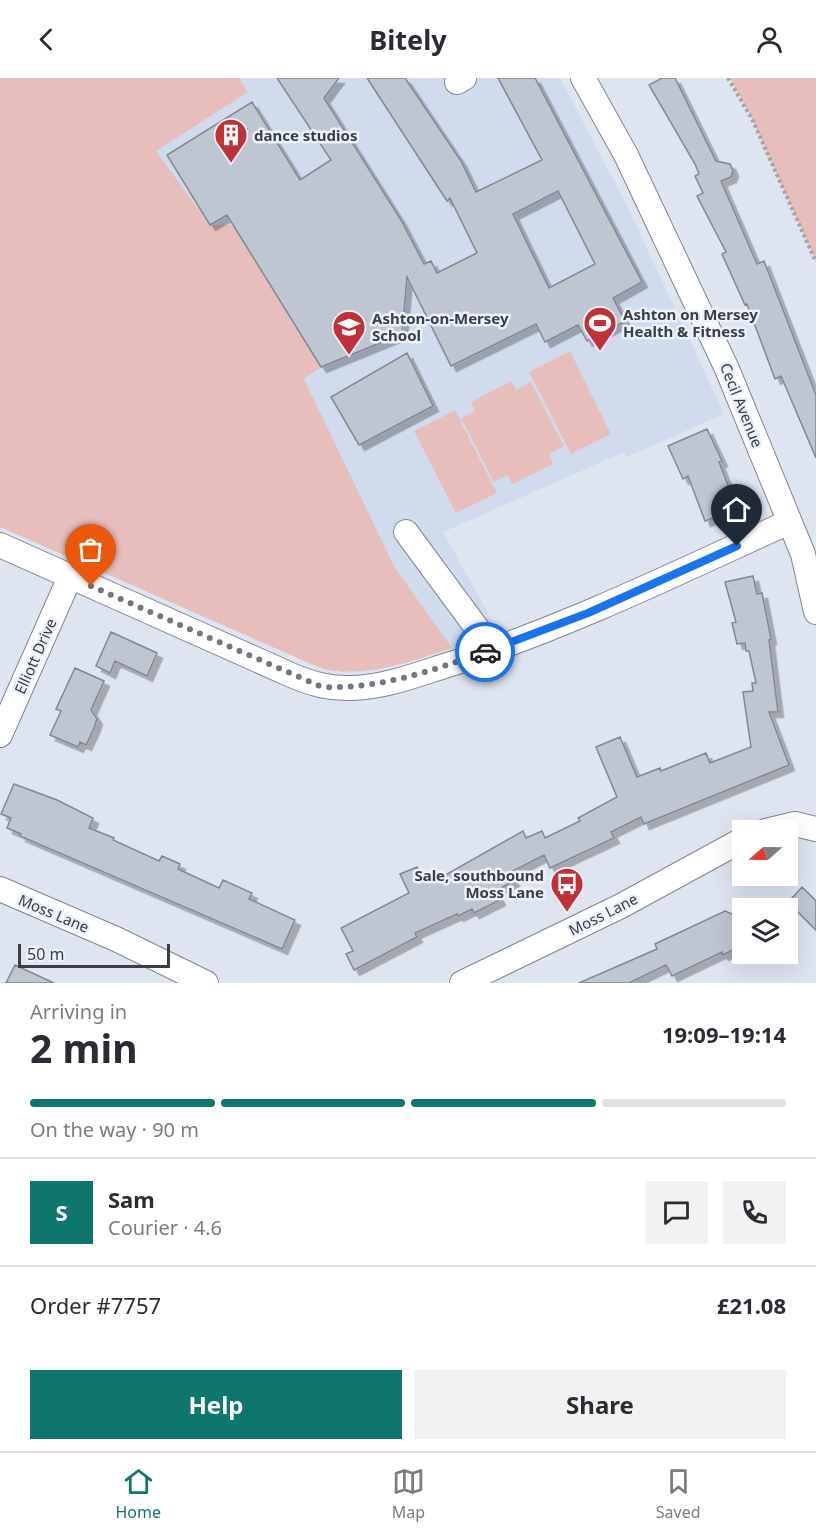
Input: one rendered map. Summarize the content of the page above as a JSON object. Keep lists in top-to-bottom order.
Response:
{
  "streets": {
    "street": ["Cecil Avenue", "Elliott Drive", "Moss Lane"]
  },
  "places": {
    "building": ["dance studios"],
    "sports": ["Ashton on Mersey Health & Fitness"],
    "school or university": ["Ashton-on-Mersey School"],
    "bus stop": ["Sale, southbound Moss Lane"]
  },
  "scale_bar": "50 m",
  "north": "left",
  "page": {
    "header": "Bitely",
    "scale": "50 m",
    "heading": ["2 min", "Arriving in", "19:09–19:14"],
    "panel": [
      "Sam",
      "Courier · 4.6",
      "Order #7757",
      "£21.08"
    ],
    "bar": "On the way · 90 m",
    "round": "S",
    "buttons": ["Help", "Share"],
    "tabs": ["Home", "Map", "Saved"]
  }
}
